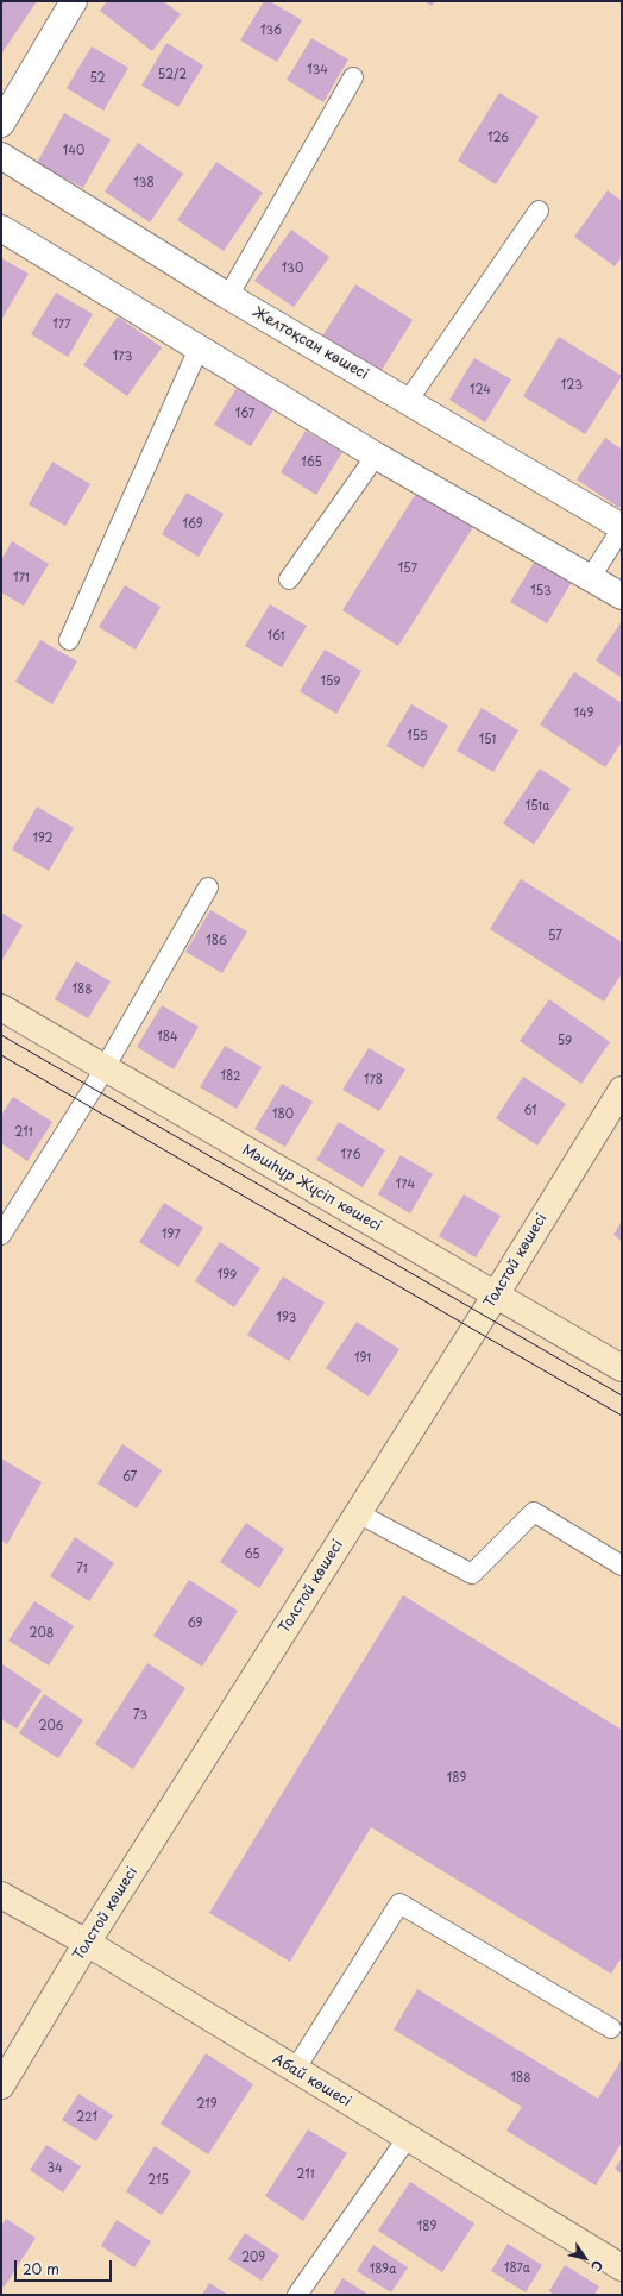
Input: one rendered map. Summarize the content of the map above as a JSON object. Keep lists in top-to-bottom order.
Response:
{
  "streets": {
    "street": [
      "Желтоқсан көшесі",
      "Мәшһүр Жүсіп көшесі",
      "Толстой көшесі",
      "Абай көшесі"
    ]
  },
  "crossings": [
    ["Мәшһүр Жүсіп көшесі", "Толстой көшесі"],
    ["Толстой көшесі", "Абай көшесі"]
  ],
  "house_numbers": [
    "136",
    "134",
    "52/2",
    "52",
    "126",
    "140",
    "138",
    "130",
    "177",
    "173",
    "123",
    "124",
    "167",
    "165",
    "169",
    "157",
    "171",
    "153",
    "161",
    "159",
    "149",
    "155",
    "151",
    "151а",
    "192",
    "57",
    "186",
    "188",
    "184",
    "59",
    "182",
    "178",
    "61",
    "180",
    "211",
    "176",
    "174",
    "197",
    "199",
    "193",
    "191",
    "67",
    "65",
    "71",
    "69",
    "208",
    "73",
    "206",
    "189",
    "188",
    "219",
    "221",
    "34",
    "211",
    "215",
    "189",
    "209",
    "187а",
    "189а"
  ],
  "scale_bar": "20 m",
  "north": "bottom right"
}
